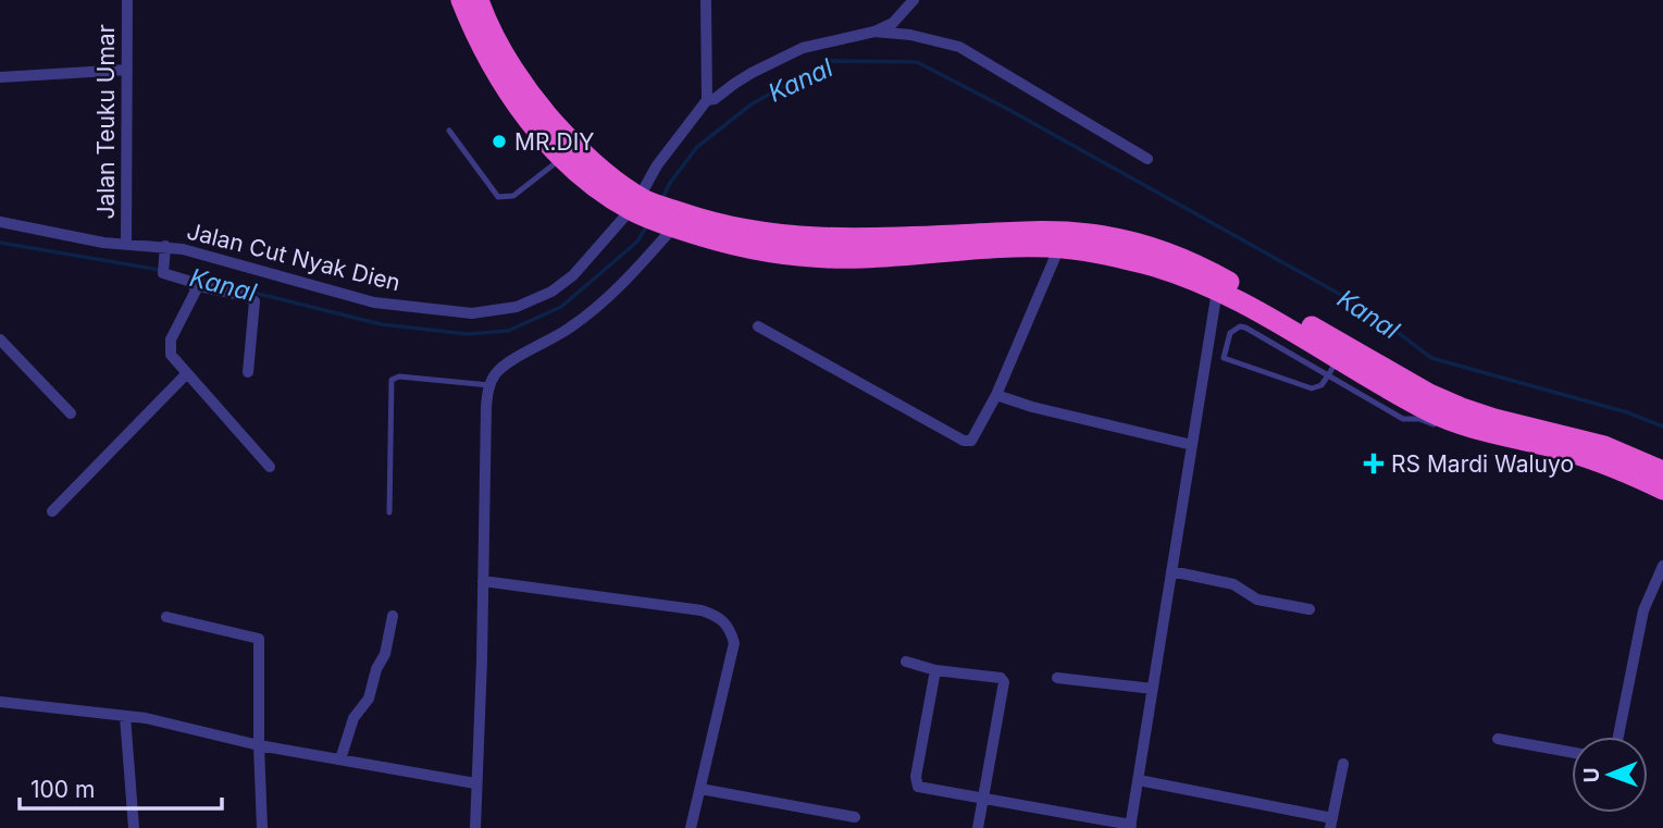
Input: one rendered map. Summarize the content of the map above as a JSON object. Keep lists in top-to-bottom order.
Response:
{
  "streets": {
    "street": ["Jalan Teuku Umar", "Jalan Cut Nyak Dien"]
  },
  "crossings": [
    ["Jalan Teuku Umar", "Jalan Cut Nyak Dien"]
  ],
  "water": ["Kanal"],
  "places": {
    "other": ["MR.DIY"],
    "health": ["RS Mardi Waluyo"]
  },
  "scale_bar": "100 m",
  "north": "left"
}
